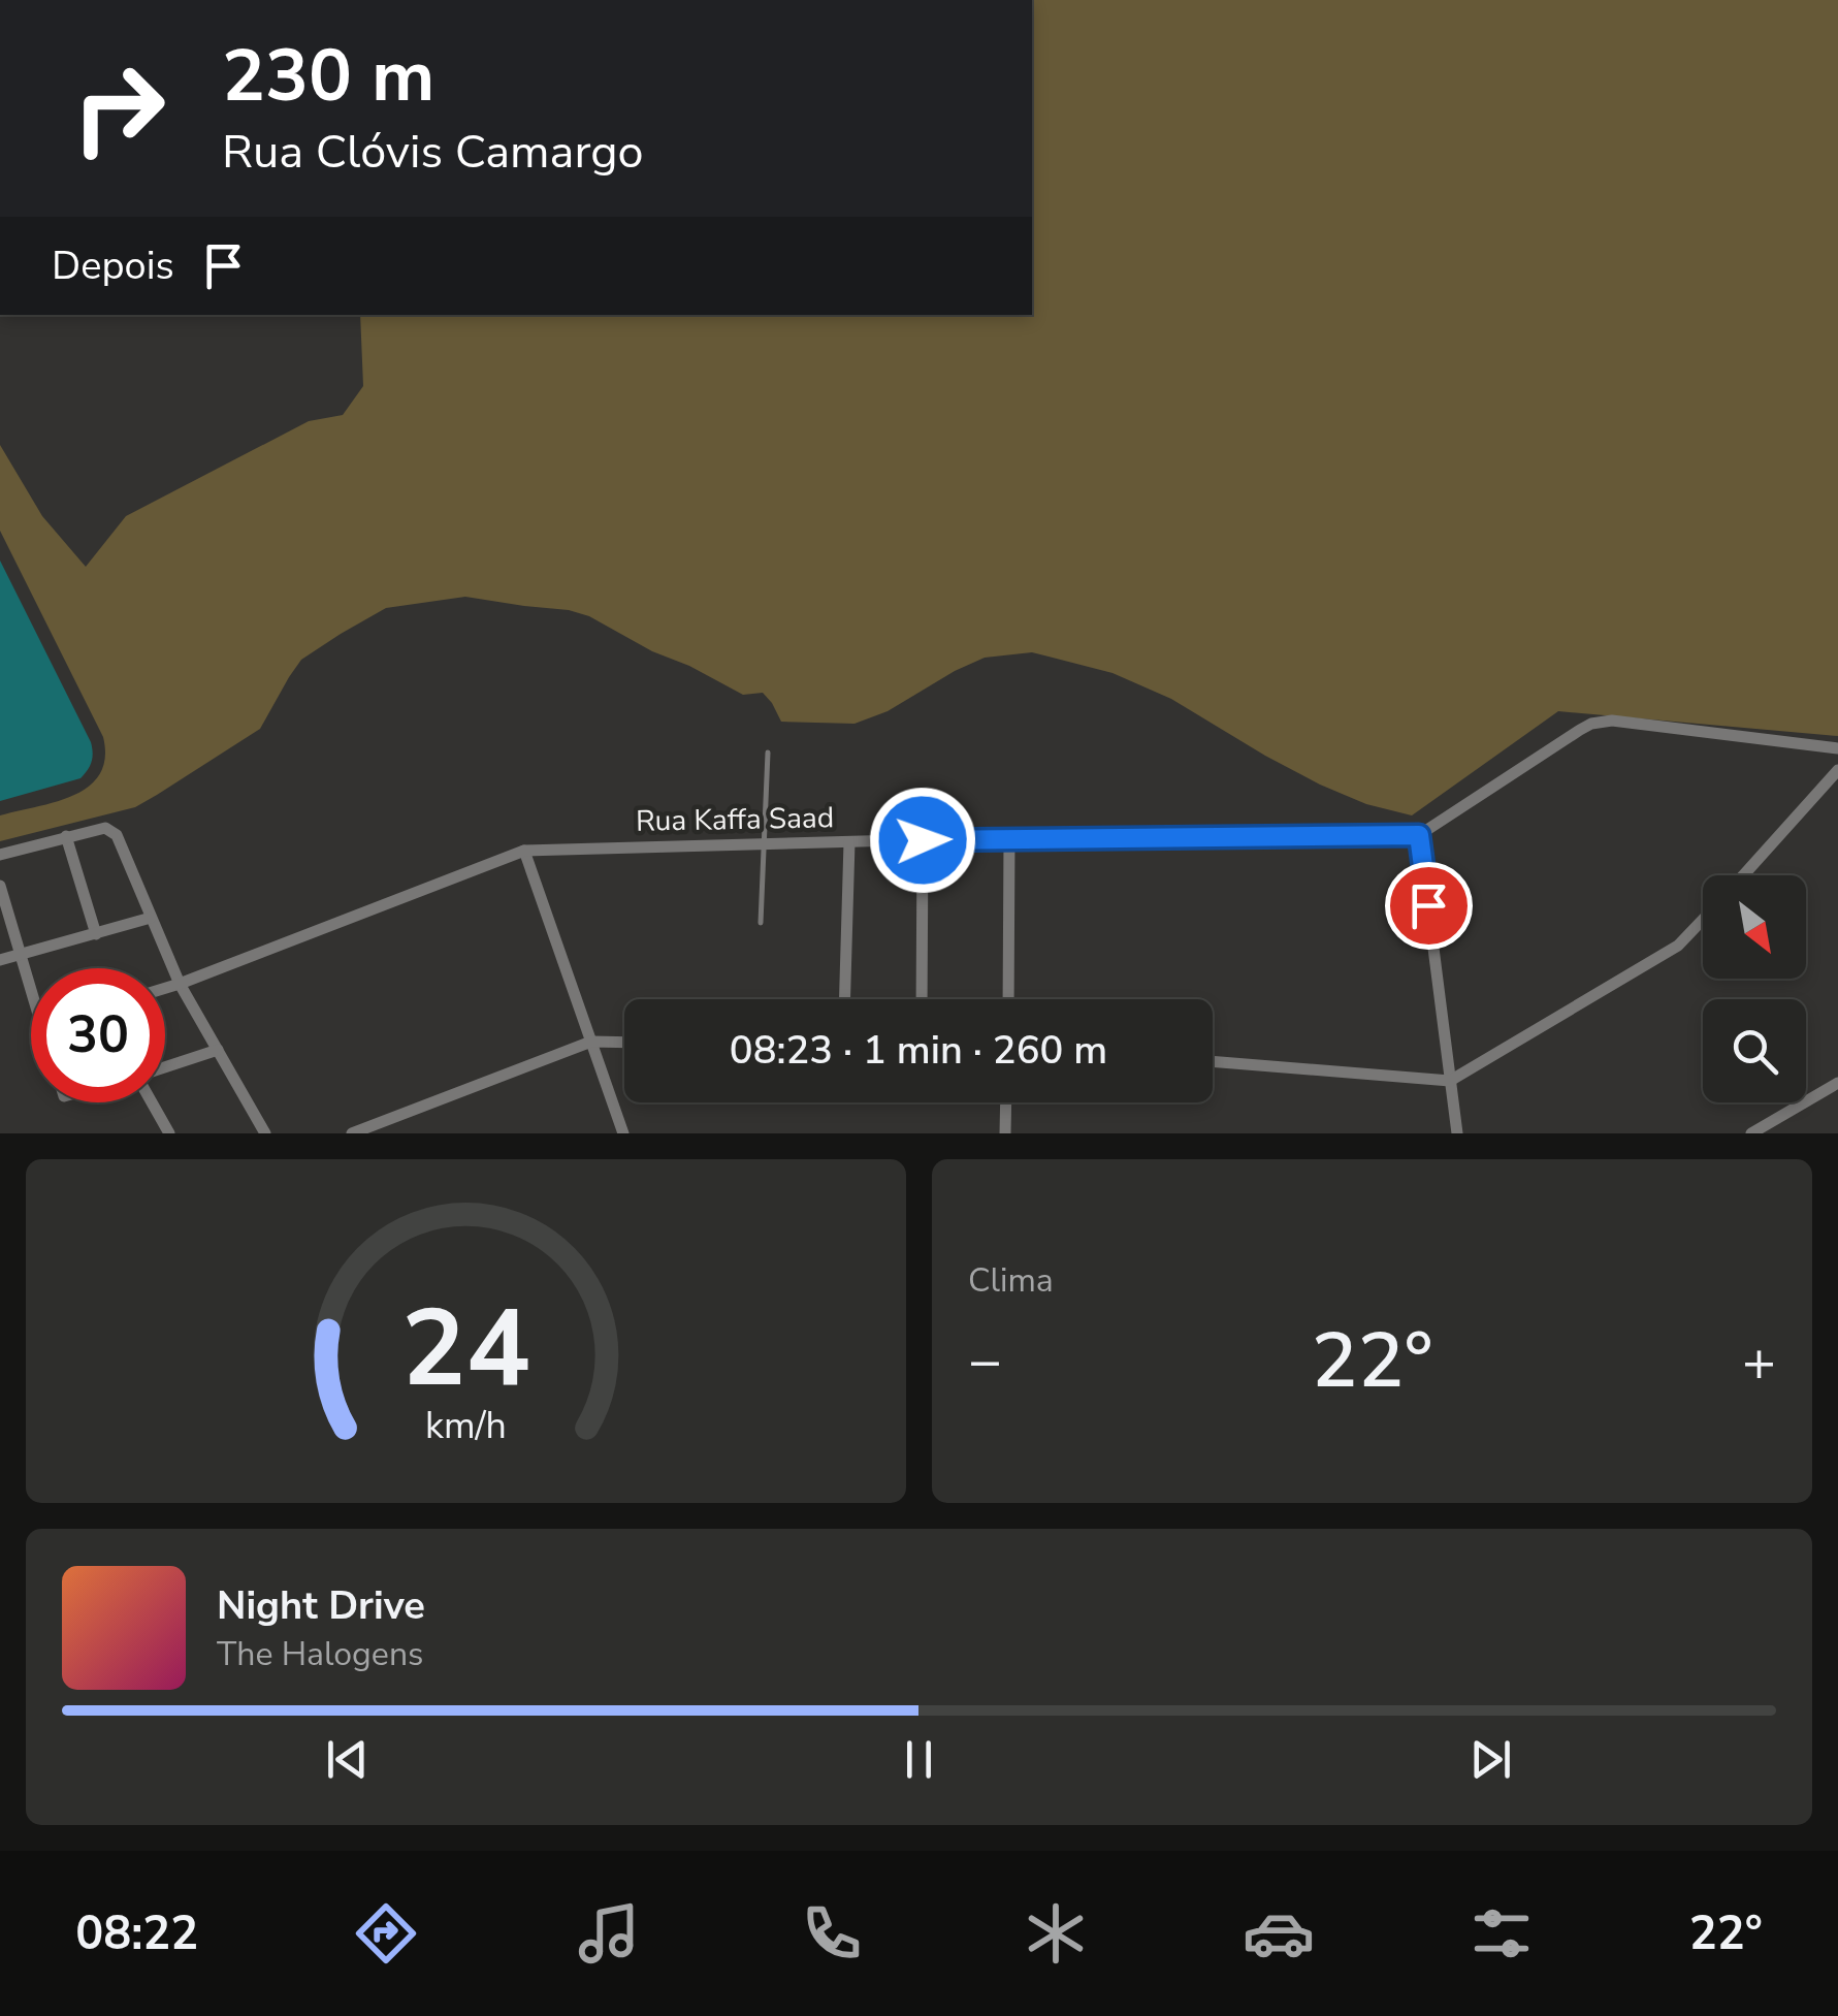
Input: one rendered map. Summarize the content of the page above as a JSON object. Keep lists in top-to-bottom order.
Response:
{
  "streets": {
    "street": ["Rua Kaffa Saad"]
  },
  "north": "bottom right",
  "page": {
    "turn": ["230 m", "Rua Clóvis Camargo"],
    "then": "Depois",
    "limit": "30",
    "trip": "08:23 · 1 min · 260 m",
    "tile": "Clima",
    "heat": ["−", "22°", "+"],
    "song": ["Night Drive", "The Halogens"],
    "tabs": ["08:22", "22°"],
    "gauge": ["24", "km/h"]
  }
}
